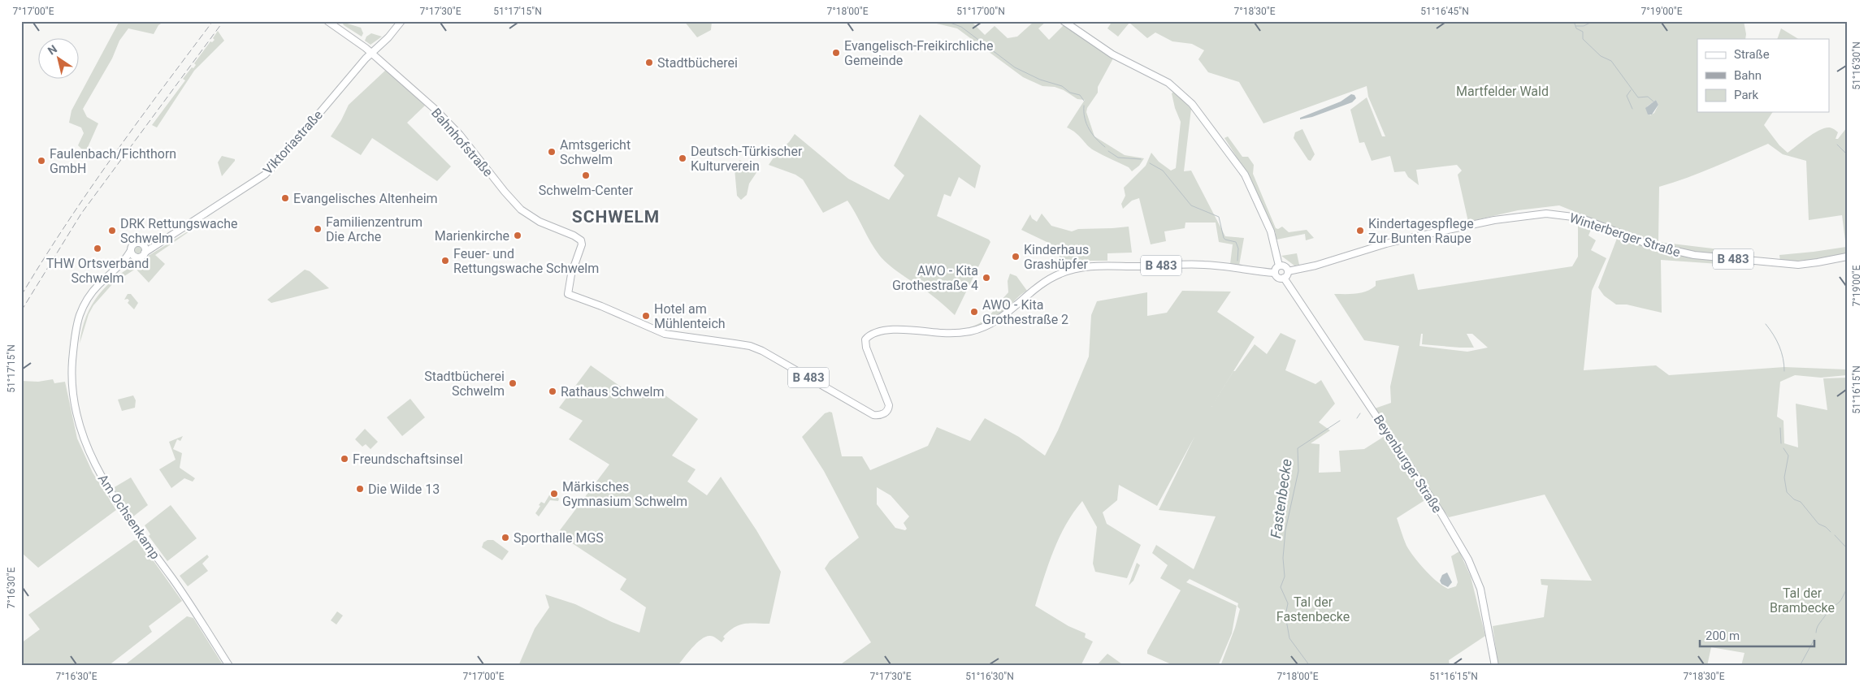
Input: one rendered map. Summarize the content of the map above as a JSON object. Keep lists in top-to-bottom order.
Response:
{
  "streets": {
    "main road": [
      "Viktoriastraße",
      "Bahnhofstraße",
      "Winterberger Straße",
      "B 483",
      "Beyenburger Straße",
      "Am Ochsenkamp"
    ]
  },
  "crossings": [
    ["Viktoriastraße", "Bahnhofstraße"],
    ["Viktoriastraße", "Am Ochsenkamp"],
    ["Bahnhofstraße", "Winterberger Straße"],
    ["Bahnhofstraße", "B 483"],
    ["Bahnhofstraße", "Beyenburger Straße"],
    ["Winterberger Straße", "B 483"],
    ["Winterberger Straße", "Beyenburger Straße"],
    ["B 483", "Beyenburger Straße"]
  ],
  "districts": ["SCHWELM"],
  "water": ["Fastenbecke"],
  "parks": ["Martfelder Wald", "Tal der Brambecke", "Tal der Fastenbecke"],
  "places": [
    "Evangelisch-Freikirchliche Gemeinde",
    "Stadtbücherei",
    "Amtsgericht Schwelm",
    "Deutsch-Türkischer Kulturverein",
    "Faulenbach/Fichthorn GmbH",
    "Schwelm-Center",
    "Evangelisches Altenheim",
    "Familienzentrum Die Arche",
    "DRK Rettungswache Schwelm",
    "Kindertagespflege Zur Bunten Raupe",
    "Marienkirche",
    "THW Ortsverband Schwelm",
    "Kinderhaus Grashüpfer",
    "Feuer- und Rettungswache Schwelm",
    "AWO - Kita Grothestraße 4",
    "AWO - Kita Grothestraße 2",
    "Hotel am Mühlenteich",
    "Stadtbücherei Schwelm",
    "Rathaus Schwelm",
    "Freundschaftsinsel",
    "Die Wilde 13",
    "Märkisches Gymnasium Schwelm",
    "Sporthalle MGS"
  ],
  "legend": ["Straße", "Bahn", "Park"],
  "scale_bar": "200 m",
  "north": "top left",
  "coordinates": [
    "7°17'00\"E",
    "7°17'30\"E",
    "51°17'15\"N",
    "7°18'00\"E",
    "51°17'00\"N",
    "7°18'30\"E",
    "51°16'45\"N",
    "7°19'00\"E",
    "51°16'30\"N",
    "51°16'15\"N",
    "7°16'30\"E"
  ]
}
